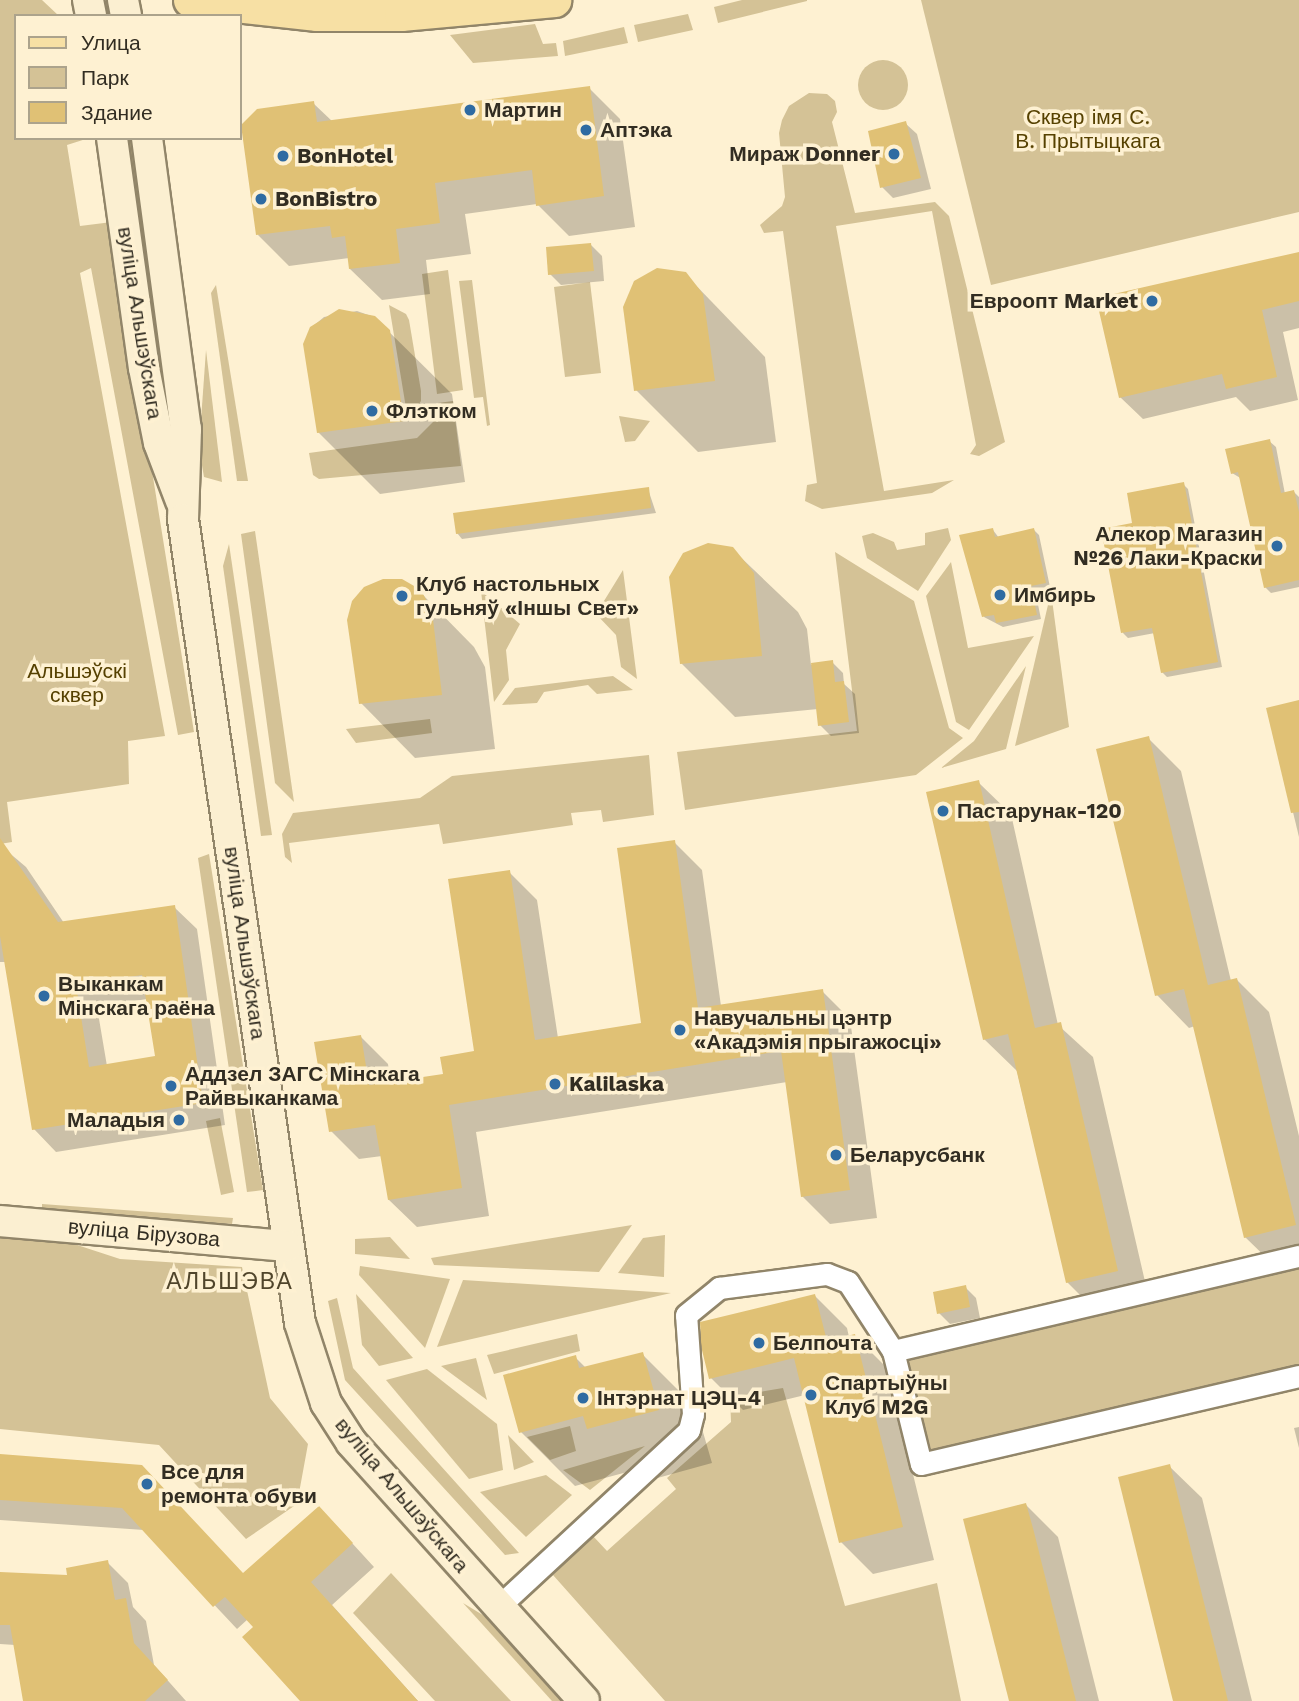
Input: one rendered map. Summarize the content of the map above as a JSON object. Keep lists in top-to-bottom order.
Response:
{
  "streets": {
    "main road": ["вуліца Альшэўскага", "вуліца Бірузова"]
  },
  "crossings": [
    ["вуліца Альшэўскага", "вуліца Бірузова"]
  ],
  "districts": ["АЛЬШЭВА"],
  "parks": ["Сквер імя С. В. Прытыцкага", "Альшэўскі сквер"],
  "places": [
    "Мартин",
    "Аптэка",
    "Мираж Donner",
    "BonHotel",
    "BonBistro",
    "Евроопт Market",
    "Флэтком",
    "Алекор Магазин №26 Лаки-Краски",
    "Имбирь",
    "Клуб настольных гульняў «Іншы Свет»",
    "Пастарунак-120",
    "Выканкам Мінскага раёна",
    "Навучальны цэнтр «Акадэмія прыгажосці»",
    "Kalilaska",
    "Аддзел ЗАГС Мінскага Райвыканкама",
    "Маладыя",
    "Беларусбанк",
    "Белпочта",
    "Спартыўны Клуб M2G",
    "Інтэрнат ЦЭЦ-4",
    "Все для ремонта обуви"
  ],
  "legend": ["Улица", "Парк", "Здание"]
}
